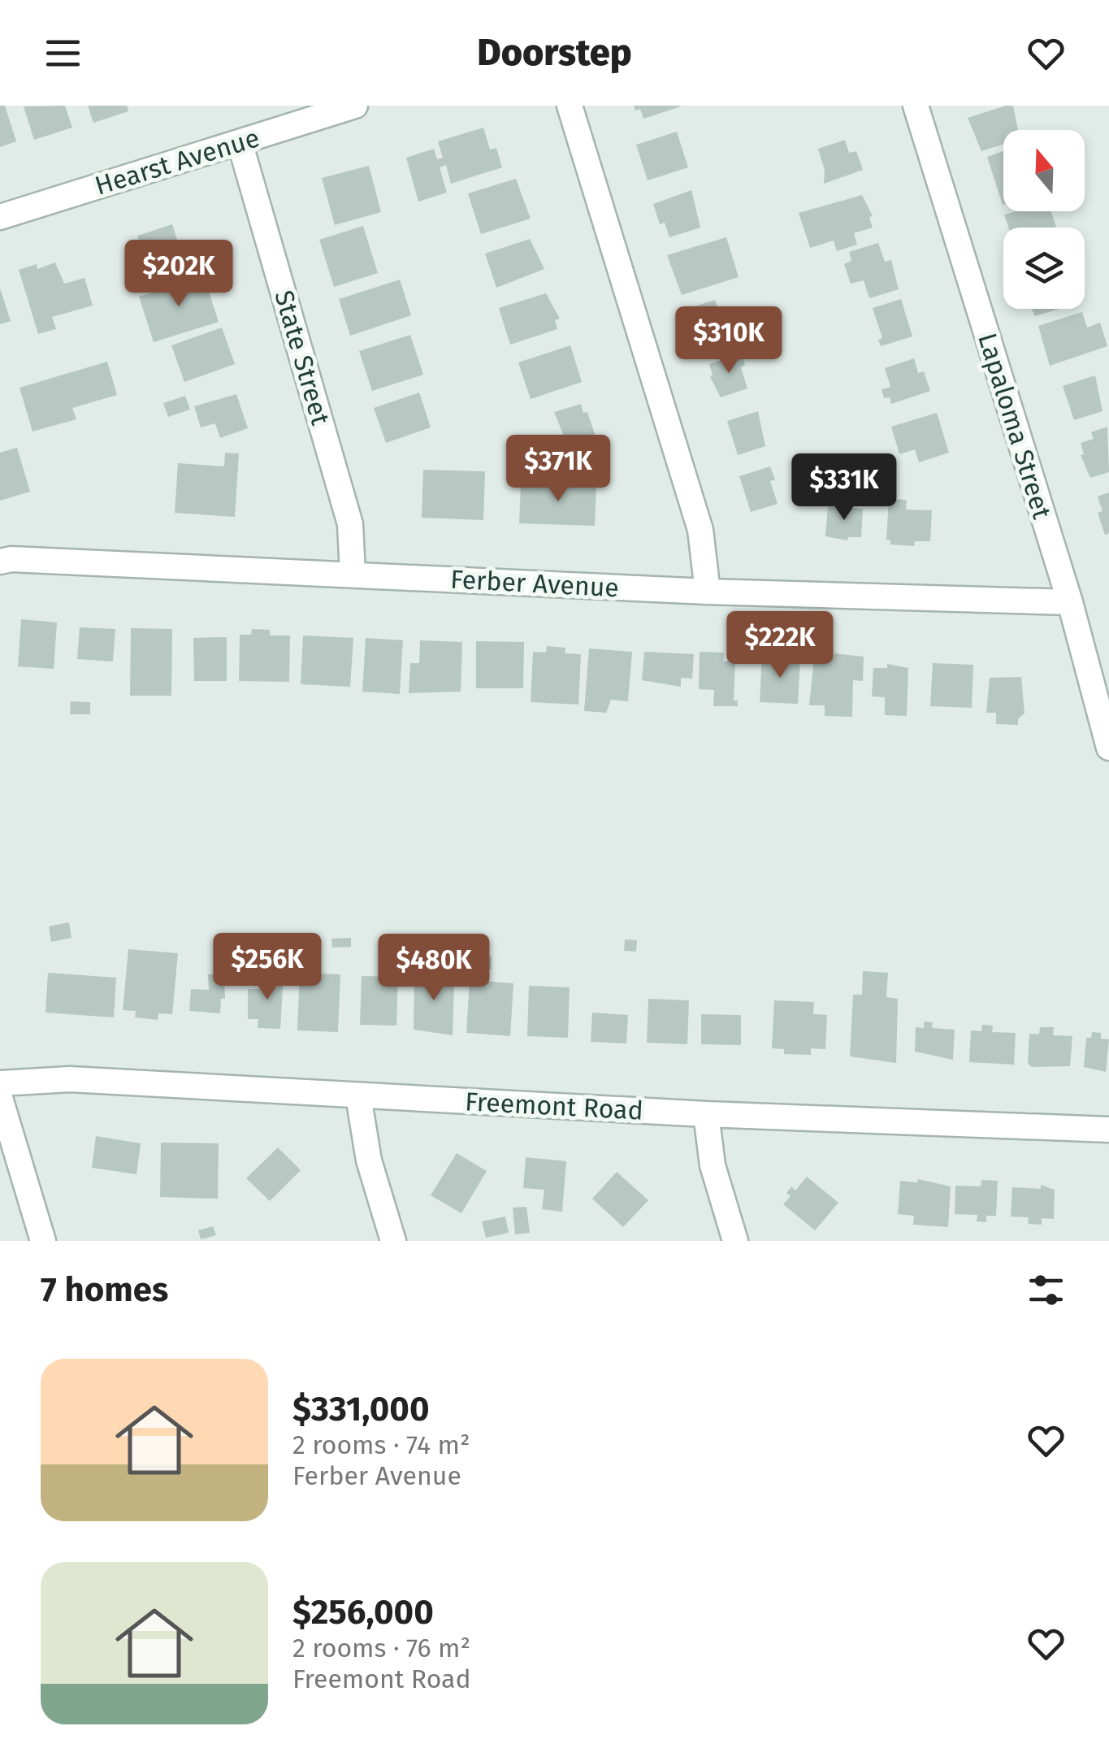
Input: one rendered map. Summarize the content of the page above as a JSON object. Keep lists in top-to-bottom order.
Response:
{
  "streets": {
    "street": [
      "Hearst Avenue",
      "State Street",
      "Lapaloma Street",
      "Ferber Avenue",
      "Freemont Road"
    ]
  },
  "crossings": [
    ["Hearst Avenue", "State Street"],
    ["State Street", "Ferber Avenue"],
    ["Lapaloma Street", "Ferber Avenue"]
  ],
  "north": "top",
  "page": {
    "header": "Doorstep",
    "price": [
      "$202K",
      "$310K",
      "$371K",
      "$331K",
      "$222K",
      "$256K",
      "$480K"
    ],
    "heading": "7 homes",
    "list": [
      {
        "name": "$331,000",
        "note": "2 rooms · 74 m² · Ferber Avenue"
      },
      {
        "name": "$256,000",
        "note": "2 rooms · 76 m² · Freemont Road"
      }
    ]
  }
}
